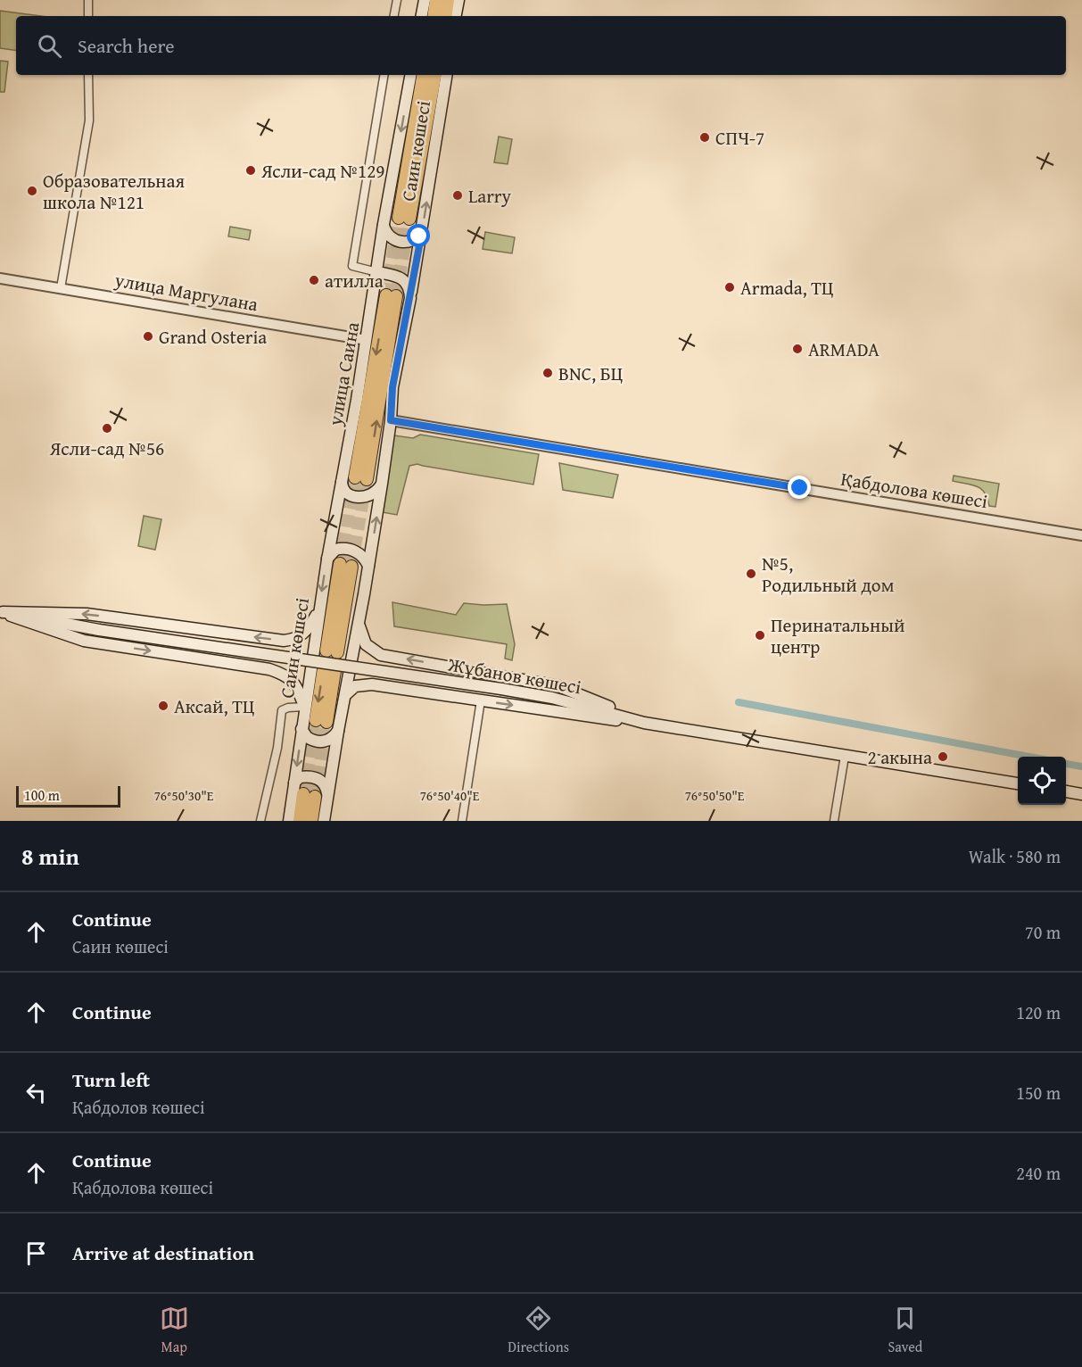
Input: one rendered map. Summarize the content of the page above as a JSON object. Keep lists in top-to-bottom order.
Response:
{
  "streets": {
    "main road": ["Саин көшесі", "улица Саина", "Жұбанов көшесі"],
    "street": ["улица Маргулана", "Қабдолова көшесі"]
  },
  "crossings": [
    ["Саин көшесі", "улица Саина"],
    ["Саин көшесі", "Қабдолова көшесі"],
    ["улица Маргулана", "улица Саина"]
  ],
  "places": [
    "СПЧ-7",
    "Ясли-сад №129",
    "Образовательная школа №121",
    "Larry",
    "атилла",
    "Armada, ТЦ",
    "Grand Osteria",
    "ARMADA",
    "BNC, БЦ",
    "Ясли-сад №56",
    "№5, Родильный дом",
    "Перинатальный центр",
    "Аксай, ТЦ",
    "2 акына"
  ],
  "scale_bar": "100 m",
  "page": {
    "search": "Search here",
    "scale": "100 m",
    "heading": ["8 min", "Walk · 580 m"],
    "list": [
      ["Continue", "Саин көшесі", "70 m"],
      ["Continue", "120 m"],
      ["Turn left", "Қабдолов көшесі", "150 m"],
      ["Continue", "Қабдолова көшесі", "240 m"],
      "Arrive at destination"
    ],
    "nav": ["Map", "Directions", "Saved"]
  },
  "coordinates": ["76°50'30\"E", "76°50'40\"E", "76°50'50\"E"]
}
